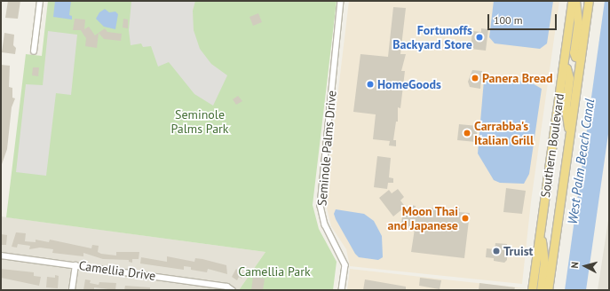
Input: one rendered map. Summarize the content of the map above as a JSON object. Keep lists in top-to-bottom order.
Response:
{
  "streets": {
    "highway": ["Southern Boulevard"],
    "street": ["Seminole Palms Drive", "Camellia Drive"]
  },
  "water": ["West Palm Beach Canal"],
  "parks": ["Seminole Palms Park", "Camellia Park"],
  "places": [
    "Fortunoffs Backyard Store",
    "Panera Bread",
    "HomeGoods",
    "Carrabba's Italian Grill",
    "Moon Thai and Japanese",
    "Truist"
  ],
  "scale_bar": "100 m",
  "north": "left"
}
